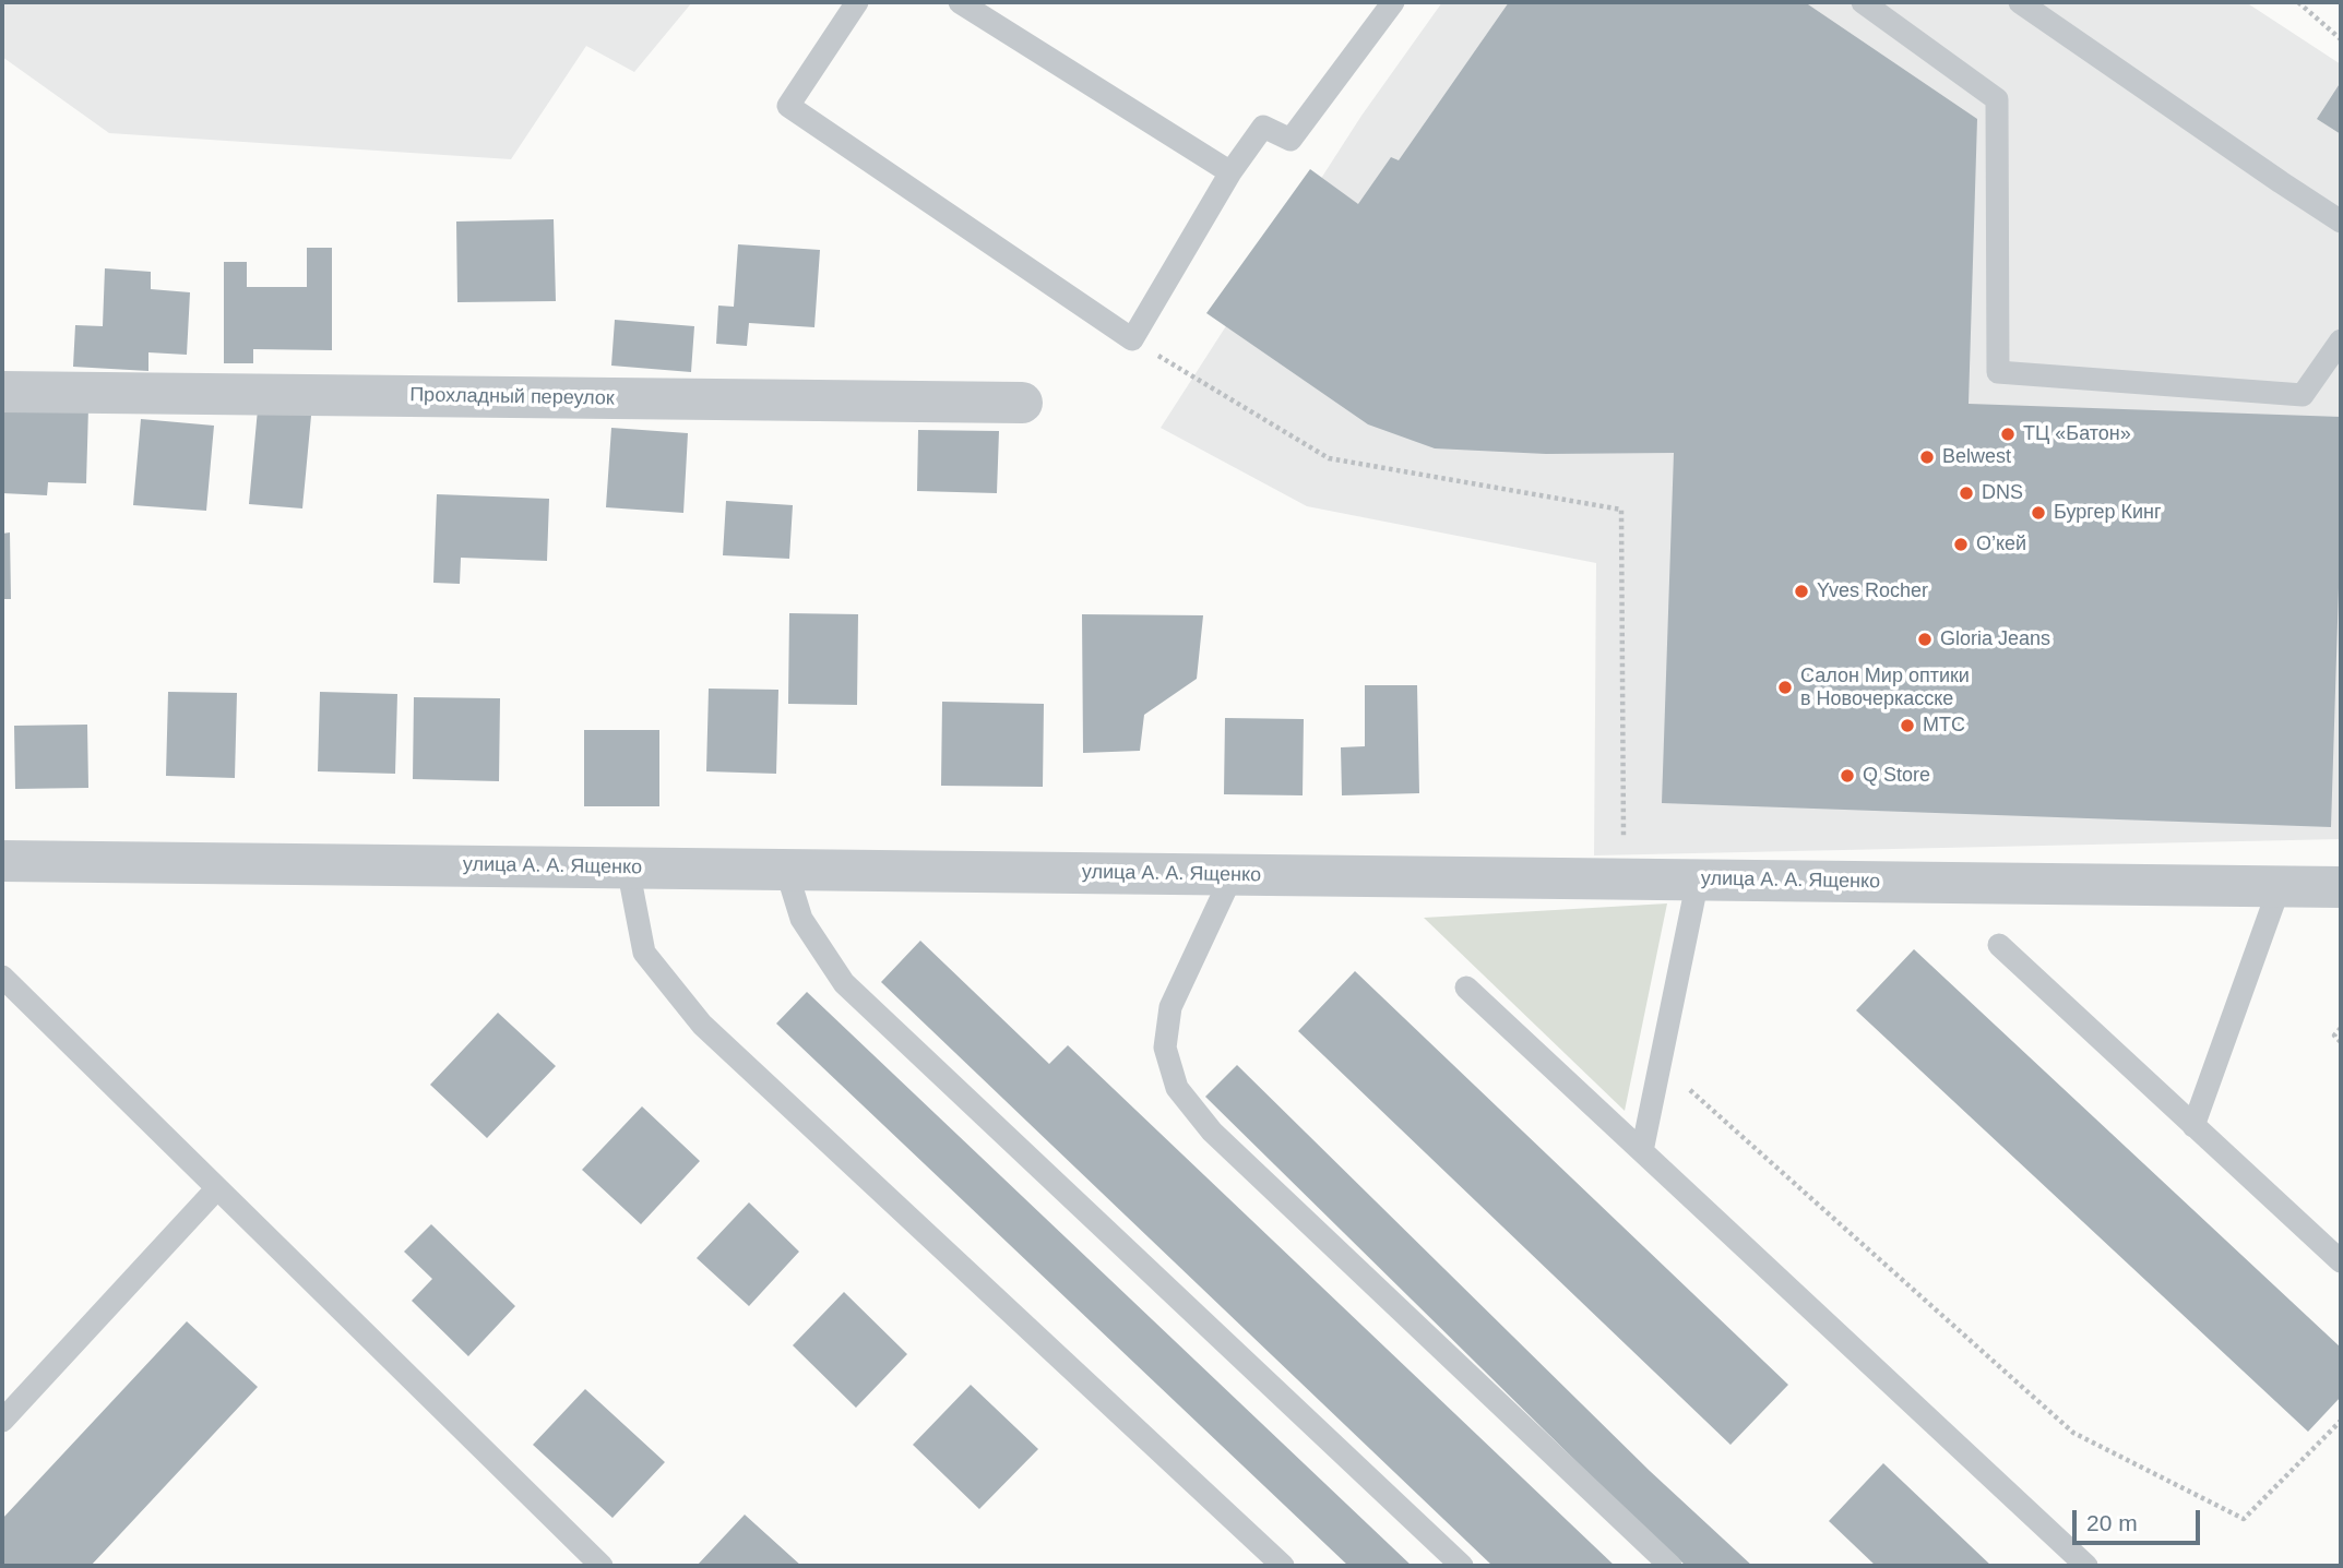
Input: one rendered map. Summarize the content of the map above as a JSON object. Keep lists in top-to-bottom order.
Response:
{
  "streets": {
    "street": ["Прохладный переулок", "улица А. А. Ященко"]
  },
  "places": [
    "ТЦ «Батон»",
    "Belwest",
    "DNS",
    "Бургер Кинг",
    "О’кей",
    "Yves Rocher",
    "Gloria Jeans",
    "Салон Мир оптики в Новочеркасске",
    "МТС",
    "Q Store"
  ],
  "scale_bar": "20 m"
}
